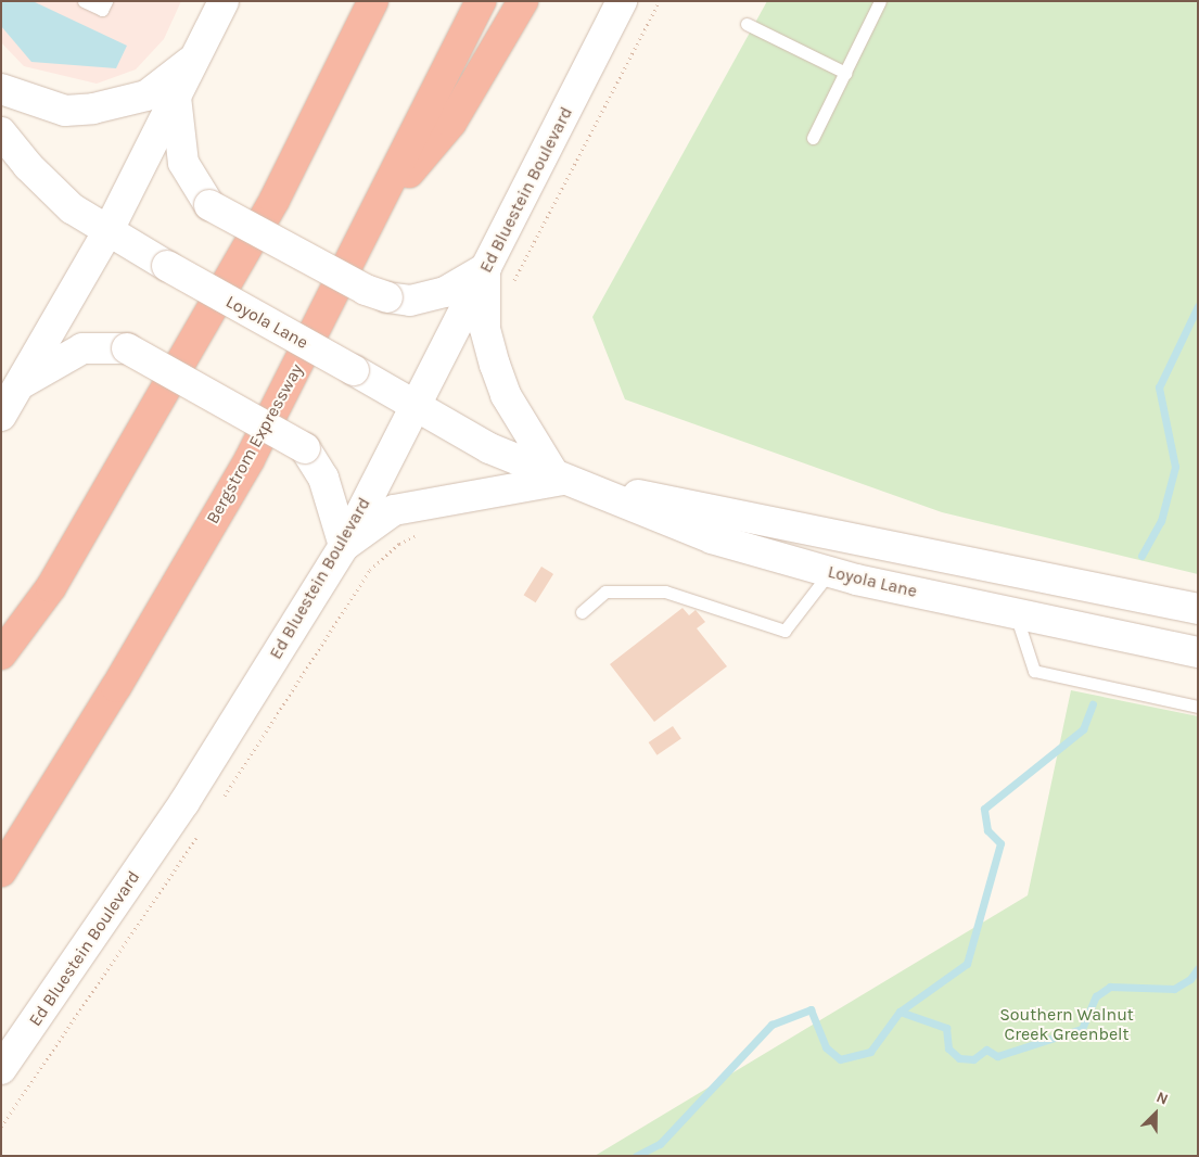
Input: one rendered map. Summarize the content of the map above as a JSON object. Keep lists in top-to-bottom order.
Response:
{
  "streets": {
    "highway": ["Bergstrom Expressway"],
    "main road": ["Ed Bluestein Boulevard", "Loyola Lane"]
  },
  "crossings": [
    ["Ed Bluestein Boulevard", "Loyola Lane"]
  ],
  "parks": ["Southern Walnut Creek Greenbelt"],
  "north": "top right"
}
